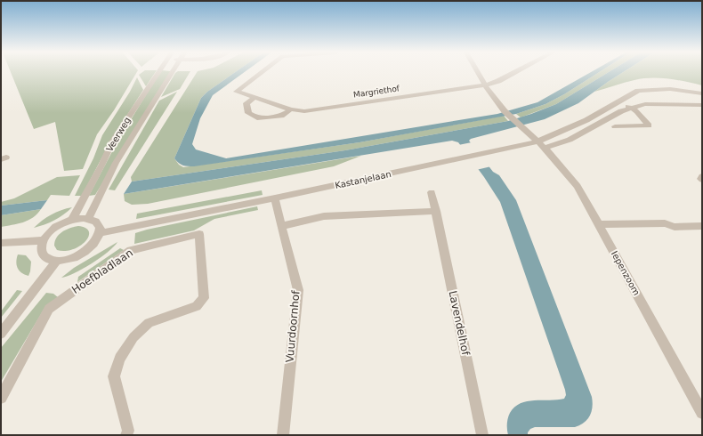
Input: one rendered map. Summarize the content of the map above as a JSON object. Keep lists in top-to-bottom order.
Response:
{
  "streets": {
    "street": [
      "Margriethof",
      "Veerweg",
      "Kastanjelaan",
      "Hoefbladlaan",
      "Iepenzoom",
      "Lavendelhof",
      "Vuurdoornhof"
    ]
  },
  "crossings": [
    ["Veerweg", "Kastanjelaan"],
    ["Kastanjelaan", "Iepenzoom"],
    ["Kastanjelaan", "Vuurdoornhof"]
  ]
}
